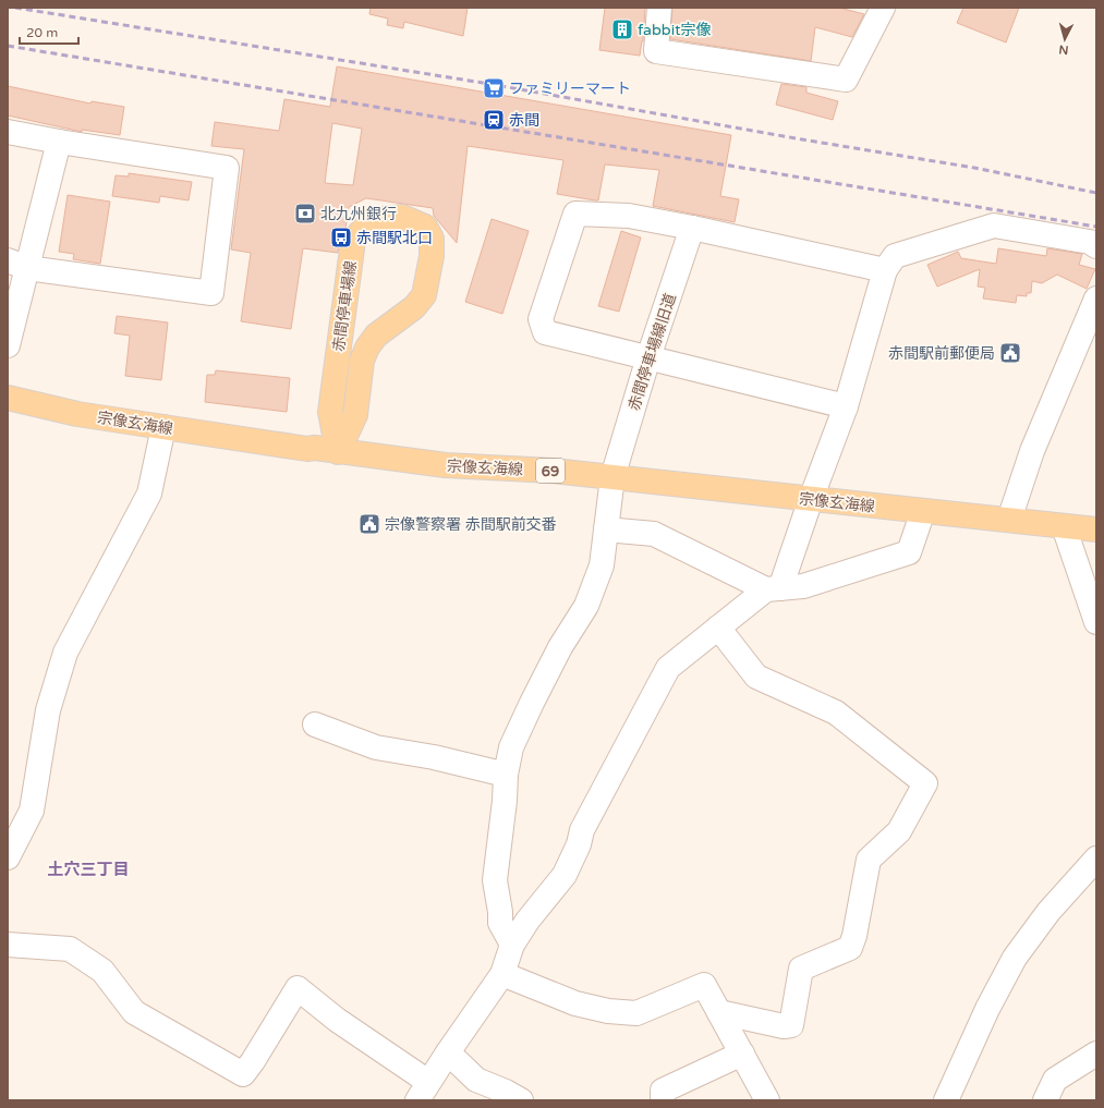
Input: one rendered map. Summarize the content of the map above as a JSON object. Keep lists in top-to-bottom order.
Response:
{
  "streets": {
    "main road": ["赤間停車場線", "宗像玄海線", "69"],
    "street": ["赤間停車場線旧道"]
  },
  "crossings": [
    ["赤間停車場線", "宗像玄海線"],
    ["赤間停車場線旧道", "宗像玄海線"]
  ],
  "districts": ["土穴三丁目"],
  "places": {
    "building": ["fabbit宗像"],
    "supermarket": ["ファミリーマート"],
    "station": ["赤間"],
    "bank": ["北九州銀行"],
    "bus stop": ["赤間駅北口"],
    "public building": ["赤間駅前郵便局", "宗像警察署 赤間駅前交番"]
  },
  "scale_bar": "20 m",
  "north": "bottom"
}
